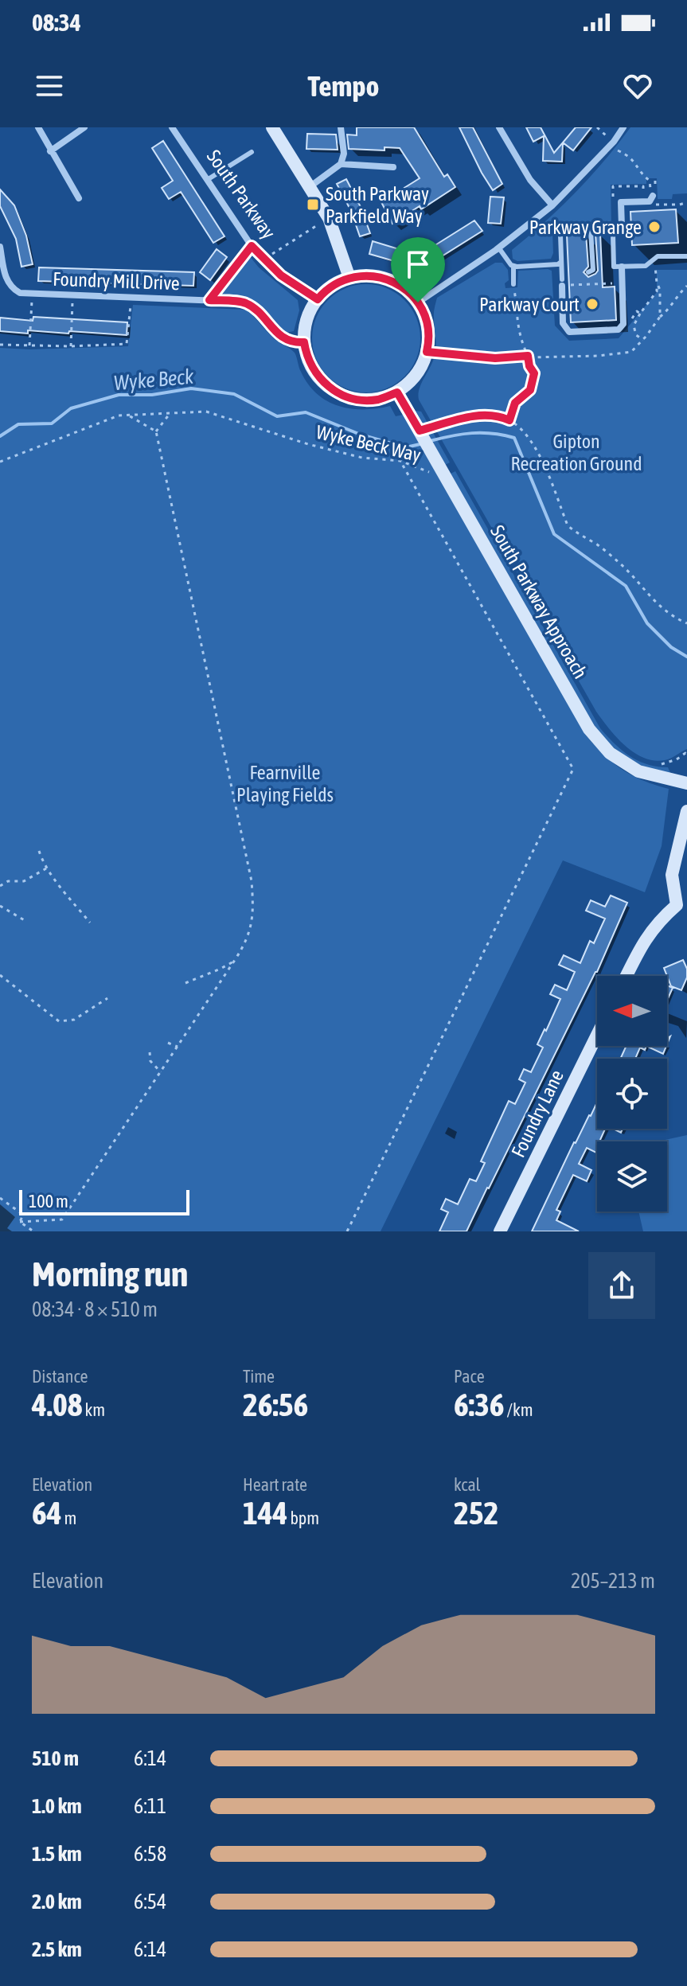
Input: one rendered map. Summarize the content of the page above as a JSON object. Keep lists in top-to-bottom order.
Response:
{
  "streets": {
    "street": [
      "South Parkway",
      "Foundry Mill Drive",
      "South Parkway Approach",
      "Foundry Lane"
    ],
    "path": ["Wyke Beck Way"]
  },
  "crossings": [
    ["South Parkway", "Foundry Mill Drive"],
    ["South Parkway", "South Parkway Approach"],
    ["Foundry Mill Drive", "South Parkway Approach"],
    ["Wyke Beck Way", "South Parkway Approach"]
  ],
  "water": ["Wyke Beck"],
  "parks": ["Gipton Recreation Ground", "Fearnville Playing Fields"],
  "places": {
    "transit": ["South Parkway Parkfield Way"],
    "other": ["Parkway Grange", "Parkway Court"]
  },
  "scale_bar": "100 m",
  "north": "left",
  "page": {
    "status": "08:34",
    "header": "Tempo",
    "scale": "100 m",
    "heading": ["Morning run", "08:34 · 8 × 510 m"],
    "stats": [
      ["Distance", "4.08 km"],
      ["Time", "26:56"],
      ["Pace", "6:36 /km"],
      ["Elevation", "64 m"],
      ["Heart rate", "144 bpm"],
      ["kcal", "252"]
    ],
    "chart": ["Elevation", "205–213 m"],
    "list": [
      {
        "name": "510 m",
        "note": "6:14"
      },
      {
        "name": "1.0 km",
        "note": "6:11"
      },
      {
        "name": "1.5 km",
        "note": "6:58"
      },
      {
        "name": "2.0 km",
        "note": "6:54"
      },
      {
        "name": "2.5 km",
        "note": "6:14"
      }
    ]
  }
}
